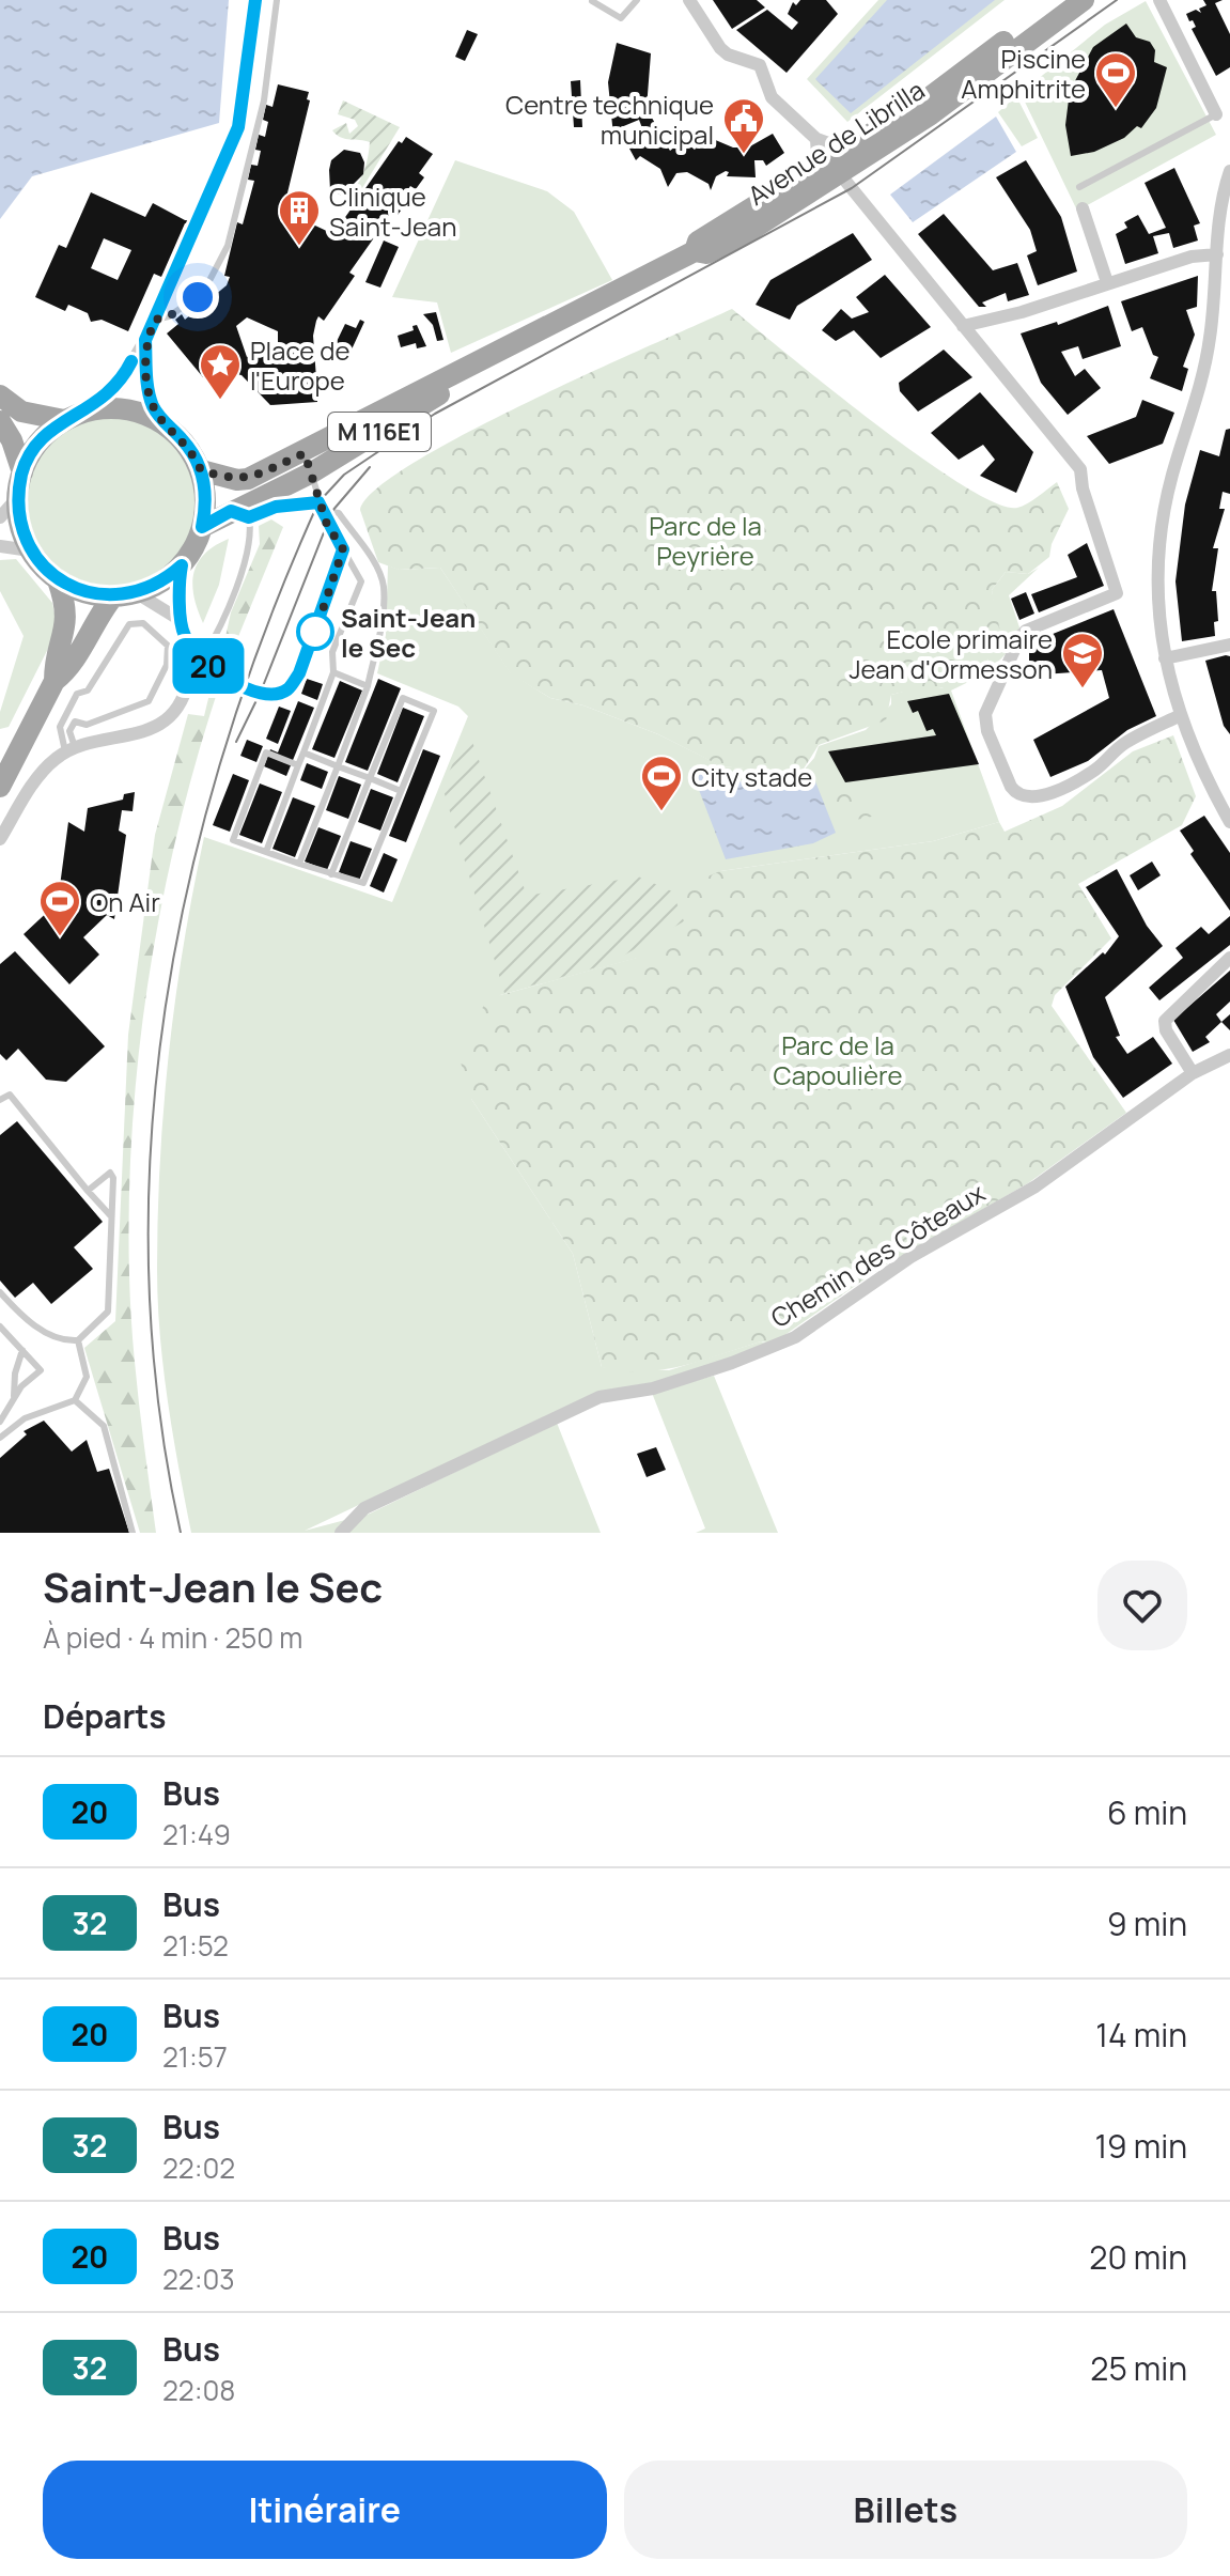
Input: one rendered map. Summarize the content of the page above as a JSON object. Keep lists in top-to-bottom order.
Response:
{
  "streets": {
    "main road": ["Avenue de Librilla", "M 116E1"],
    "street": ["Chemin des Côteaux"]
  },
  "crossings": [
    ["Avenue de Librilla", "M 116E1"]
  ],
  "parks": ["Parc de la Peyrière", "Parc de la Capoulière"],
  "places": {
    "sports": ["Piscine Amphitrite", "City stade", "On Air"],
    "public building": ["Centre technique municipal"],
    "building": ["Clinique Saint-Jean"],
    "place": ["Place de l'Europe"],
    "other": ["Saint-Jean le Sec"],
    "school or university": ["Ecole primaire Jean d'Ormesson"]
  },
  "lines": ["bus line 20"],
  "page": {
    "on_map": "20",
    "heading": [
      ["Saint-Jean le Sec", "À pied · 4 min · 250 m"],
      "Départs"
    ],
    "list": [
      {
        "mark": "20",
        "name": "Bus",
        "note": "21:49",
        "value": "6 min"
      },
      {
        "mark": "32",
        "name": "Bus",
        "note": "21:52",
        "value": "9 min"
      },
      {
        "mark": "20",
        "name": "Bus",
        "note": "21:57",
        "value": "14 min"
      },
      {
        "mark": "32",
        "name": "Bus",
        "note": "22:02",
        "value": "19 min"
      },
      {
        "mark": "20",
        "name": "Bus",
        "note": "22:03",
        "value": "20 min"
      },
      {
        "mark": "32",
        "name": "Bus",
        "note": "22:08",
        "value": "25 min"
      }
    ],
    "buttons": ["Itinéraire", "Billets"]
  }
}
